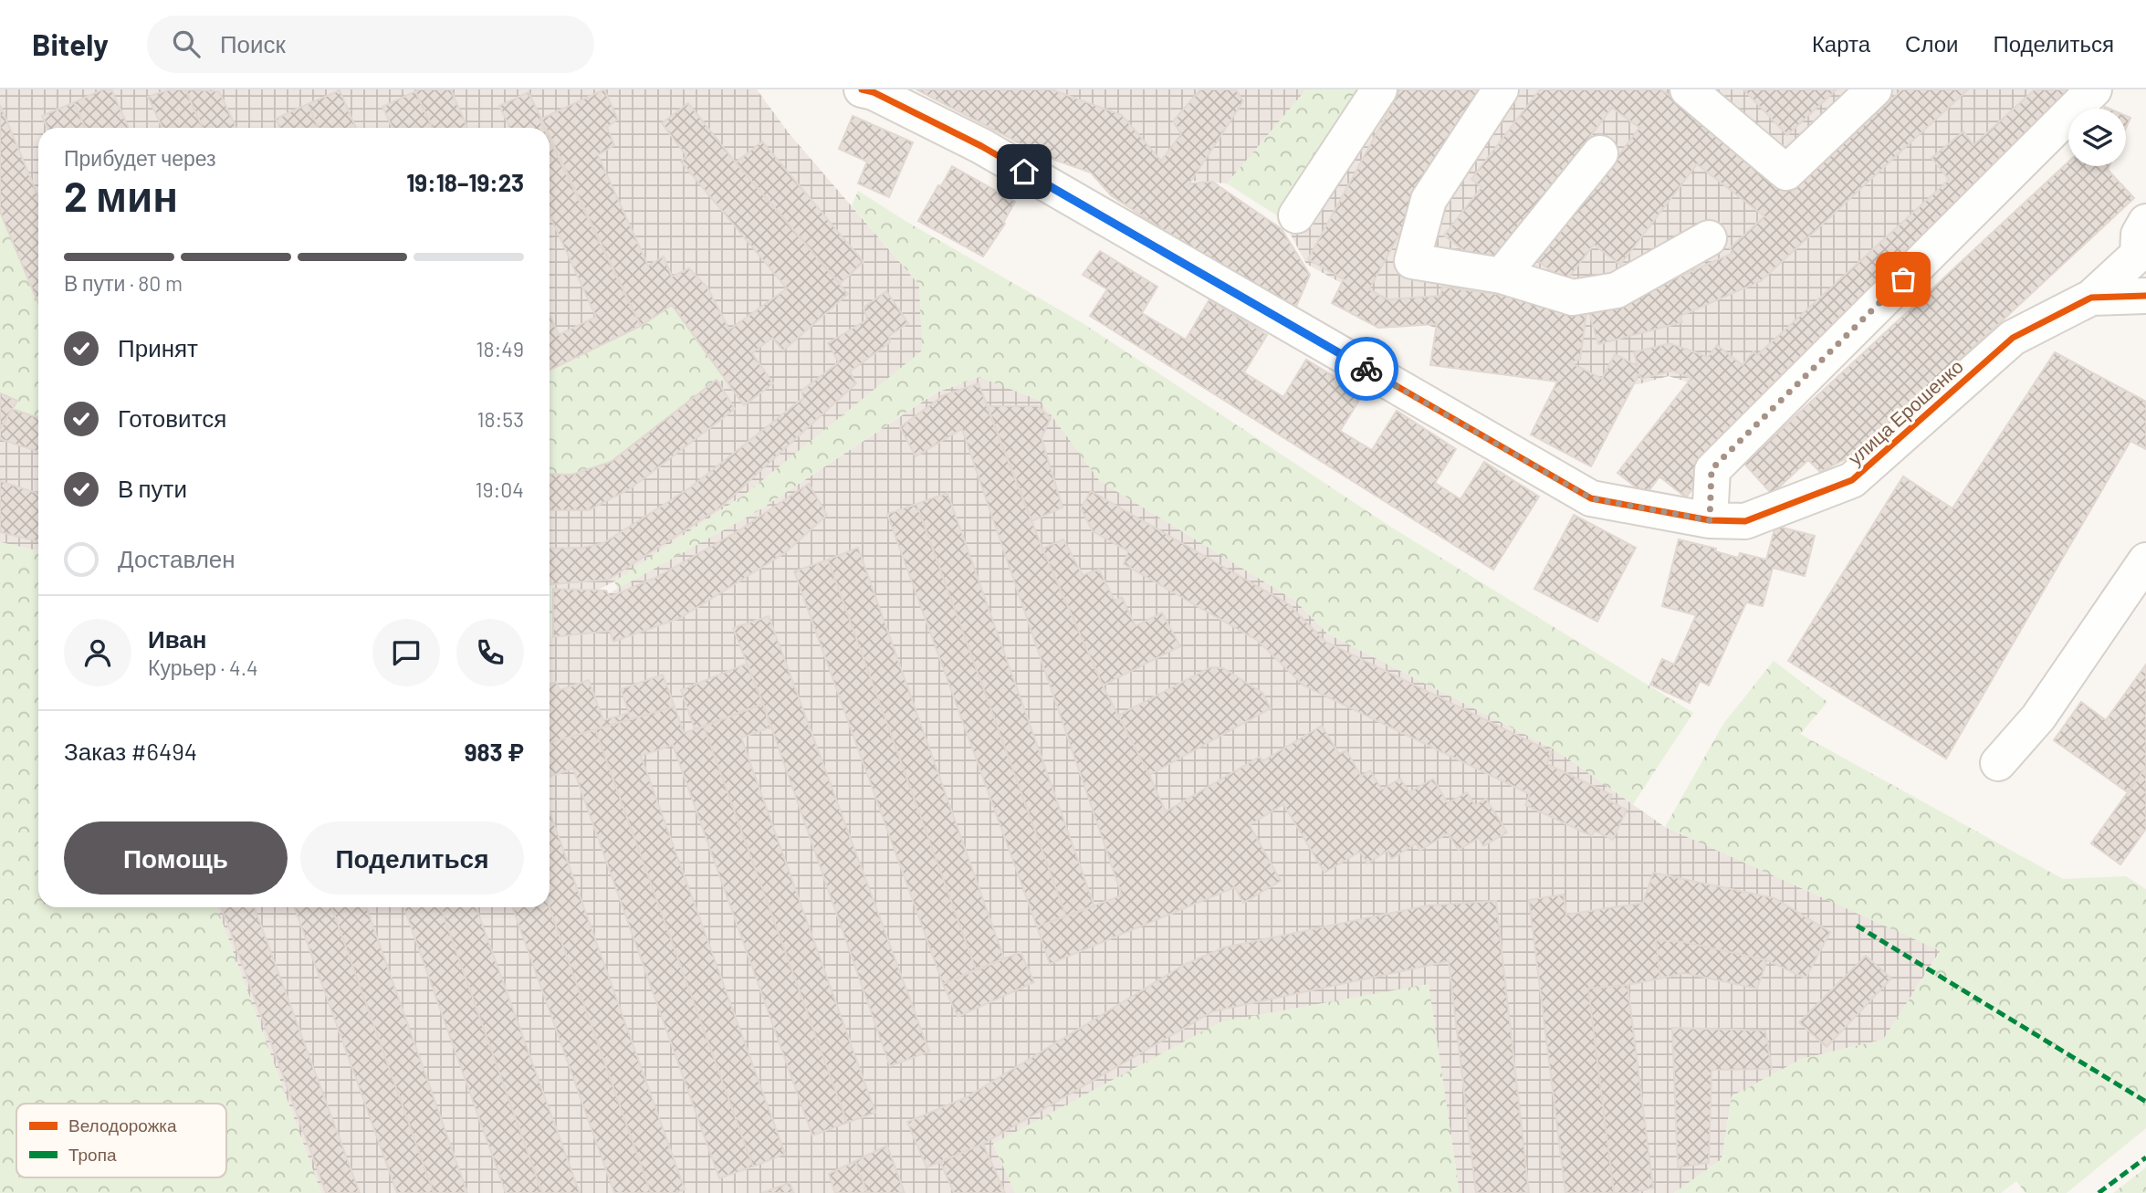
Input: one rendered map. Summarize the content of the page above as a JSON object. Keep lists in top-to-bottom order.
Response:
{
  "streets": {
    "street": ["улица Ерошенко"]
  },
  "legend": ["Велодорожка", "Тропа"],
  "page": {
    "header": "Bitely",
    "search": "Поиск",
    "nav": ["Карта", "Слои", "Поделиться"],
    "heading": ["2 мин", "Прибудет через", "19:18–19:23"],
    "panel": [
      "Иван",
      "Курьер · 4.4",
      "Заказ #6494",
      "983 ₽"
    ],
    "bar": "В пути · 80 m",
    "list": [
      ["Принят", "18:49"],
      ["Готовится", "18:53"],
      ["В пути", "19:04"],
      "Доставлен"
    ],
    "buttons": ["Помощь", "Поделиться"]
  }
}
